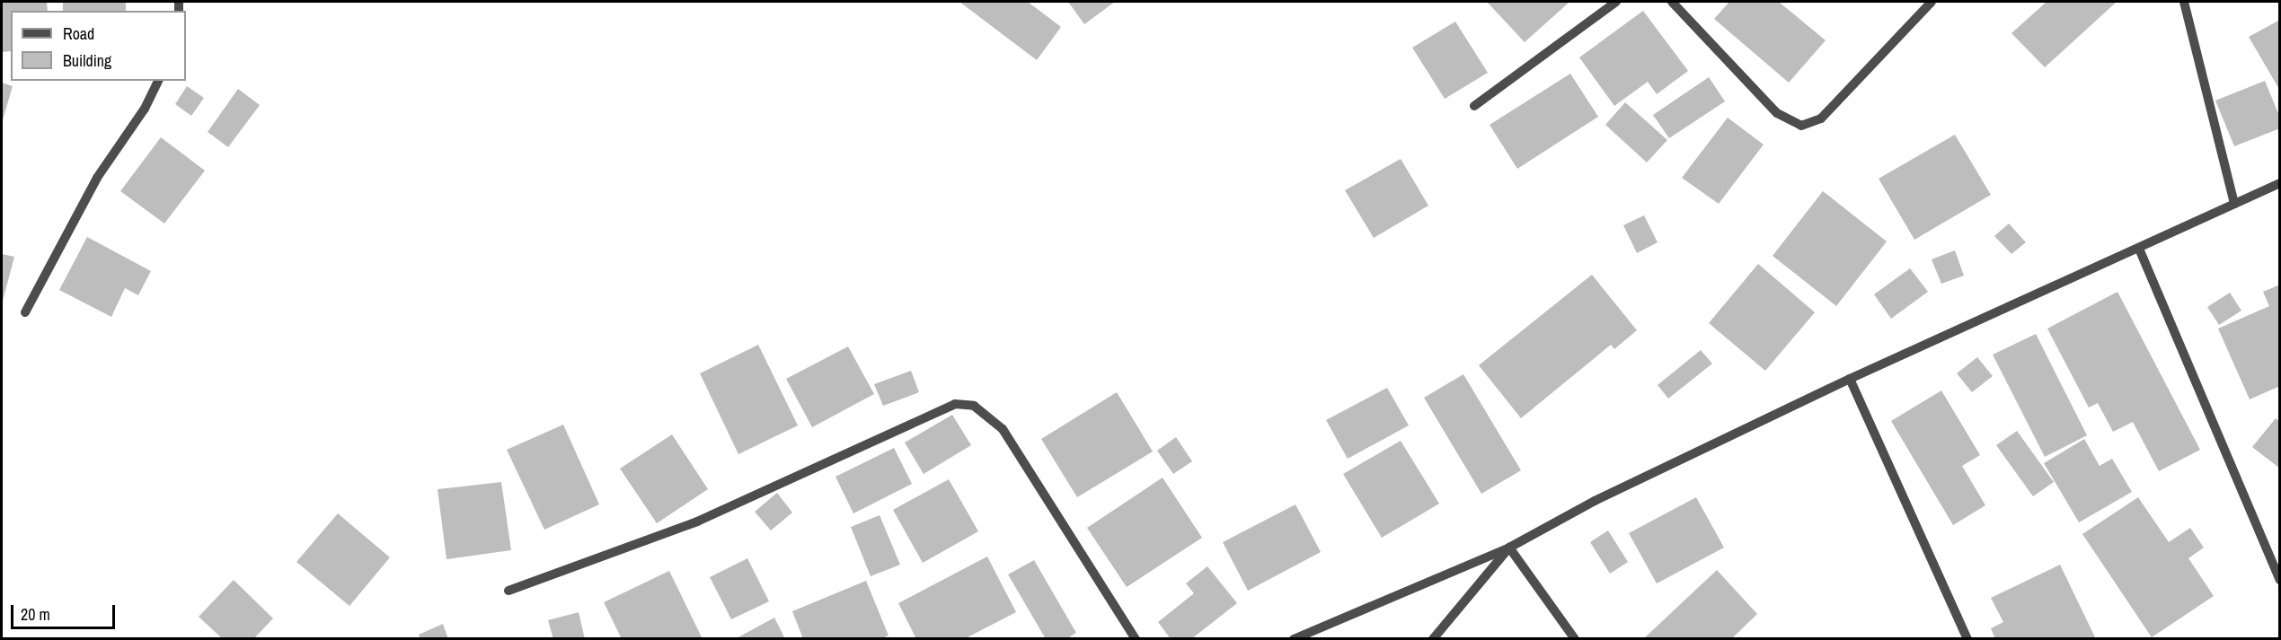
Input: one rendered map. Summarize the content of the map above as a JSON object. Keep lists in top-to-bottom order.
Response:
{
  "legend": ["Road", "Building"],
  "scale_bar": "20 m"
}
